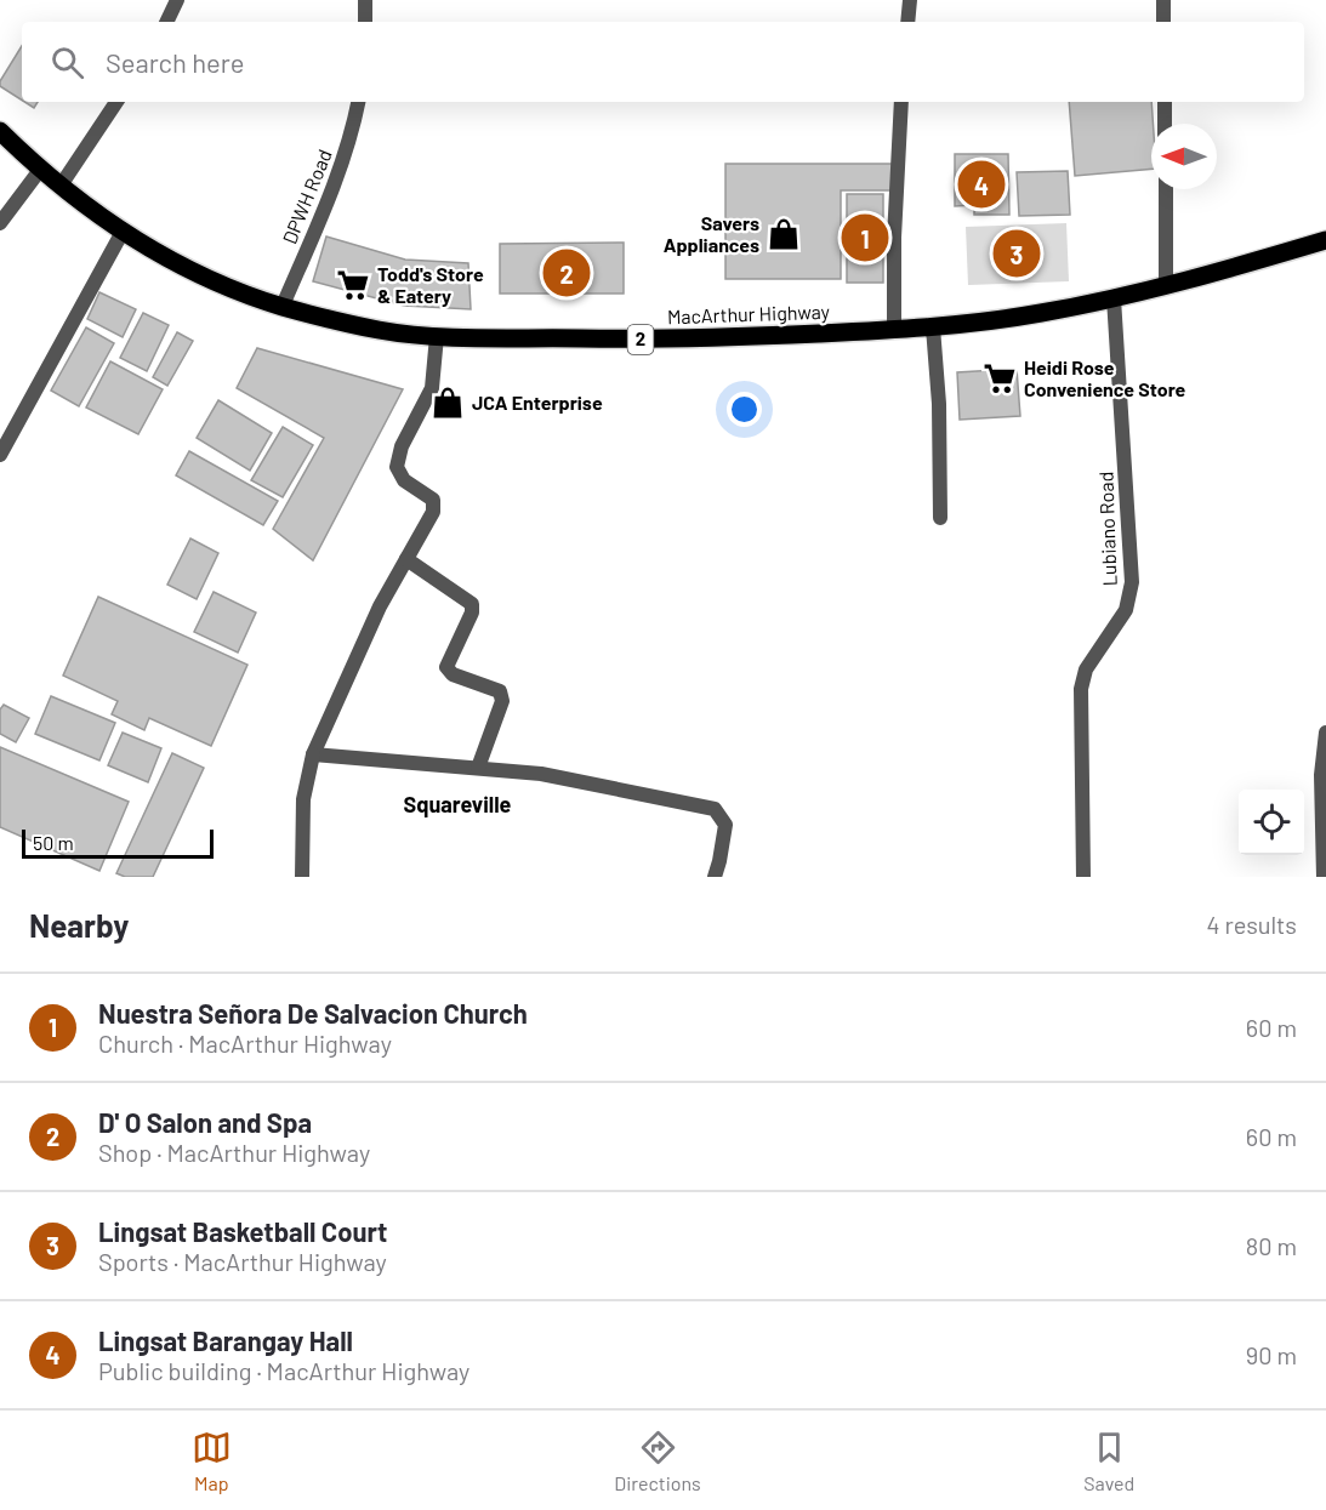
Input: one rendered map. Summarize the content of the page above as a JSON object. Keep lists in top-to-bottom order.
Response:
{
  "streets": {
    "main road": ["MacArthur Highway", "2"],
    "street": ["DPWH Road", "Lubiano Road"]
  },
  "crossings": [
    ["DPWH Road", "MacArthur Highway"],
    ["MacArthur Highway", "Lubiano Road"]
  ],
  "districts": ["Squareville"],
  "places": {
    "shop": ["Savers Appliances", "JCA Enterprise"],
    "supermarket": ["Todd's Store & Eatery", "Heidi Rose Convenience Store"]
  },
  "scale_bar": "50 m",
  "north": "left",
  "page": {
    "search": "Search here",
    "pins": [
      "4",
      "1",
      "3",
      "2"
    ],
    "scale": "50 m",
    "heading": ["Nearby", "4 results"],
    "list": [
      {
        "mark": "1",
        "name": "Nuestra Señora De Salvacion Church",
        "note": "Church · MacArthur Highway",
        "value": "60 m"
      },
      {
        "mark": "2",
        "name": "D' O Salon and Spa",
        "note": "Shop · MacArthur Highway",
        "value": "60 m"
      },
      {
        "mark": "3",
        "name": "Lingsat Basketball Court",
        "note": "Sports · MacArthur Highway",
        "value": "80 m"
      },
      {
        "mark": "4",
        "name": "Lingsat Barangay Hall",
        "note": "Public building · MacArthur Highway",
        "value": "90 m"
      }
    ],
    "nav": ["Map", "Directions", "Saved"]
  }
}
